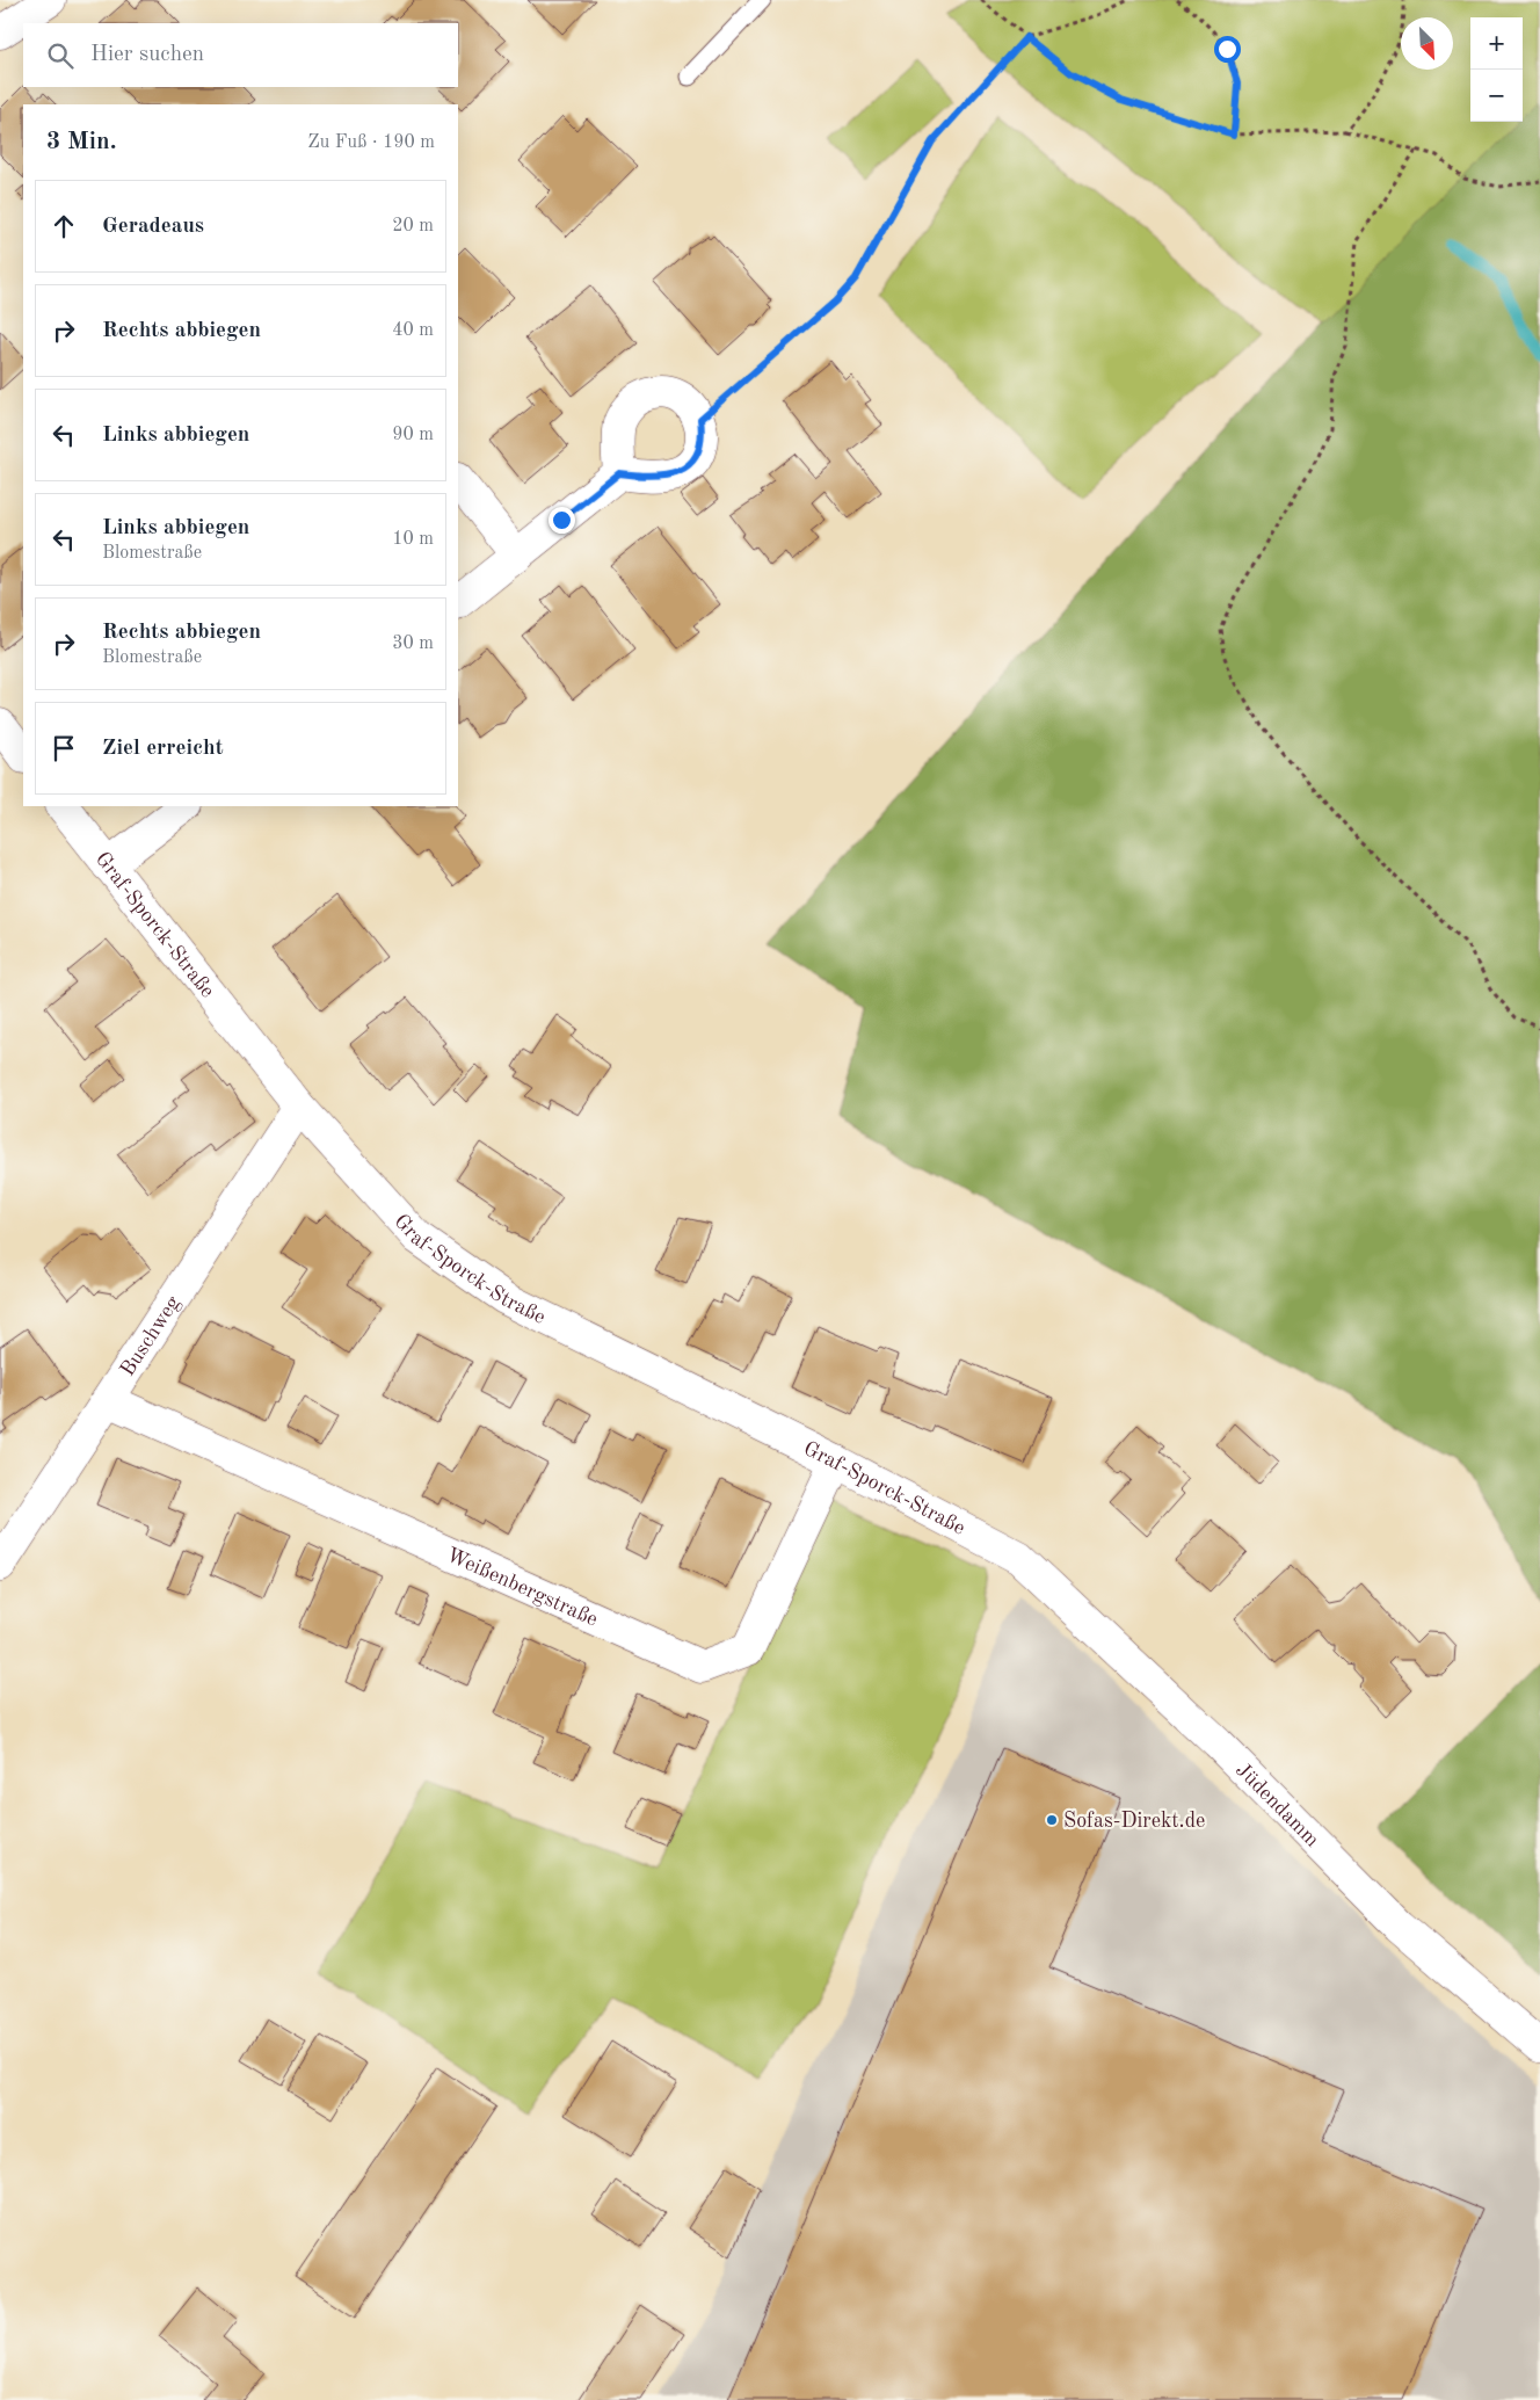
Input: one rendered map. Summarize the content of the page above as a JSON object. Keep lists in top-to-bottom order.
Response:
{
  "streets": {
    "street": [
      "Graf-Sporck-Straße",
      "Buschweg",
      "Weißenbergstraße",
      "Jüdendamm"
    ]
  },
  "crossings": [
    ["Graf-Sporck-Straße", "Buschweg"],
    ["Graf-Sporck-Straße", "Weißenbergstraße"],
    ["Graf-Sporck-Straße", "Jüdendamm"],
    ["Buschweg", "Weißenbergstraße"]
  ],
  "places": ["Sofas-Direkt.de"],
  "north": "bottom right",
  "page": {
    "map_buttons": ["+", "−"],
    "search": "Hier suchen",
    "heading": ["3 Min.", "Zu Fuß · 190 m"],
    "list": [
      ["Geradeaus", "20 m"],
      ["Rechts abbiegen", "40 m"],
      ["Links abbiegen", "90 m"],
      ["Links abbiegen", "Blomestraße", "10 m"],
      ["Rechts abbiegen", "Blomestraße", "30 m"],
      "Ziel erreicht"
    ]
  }
}
